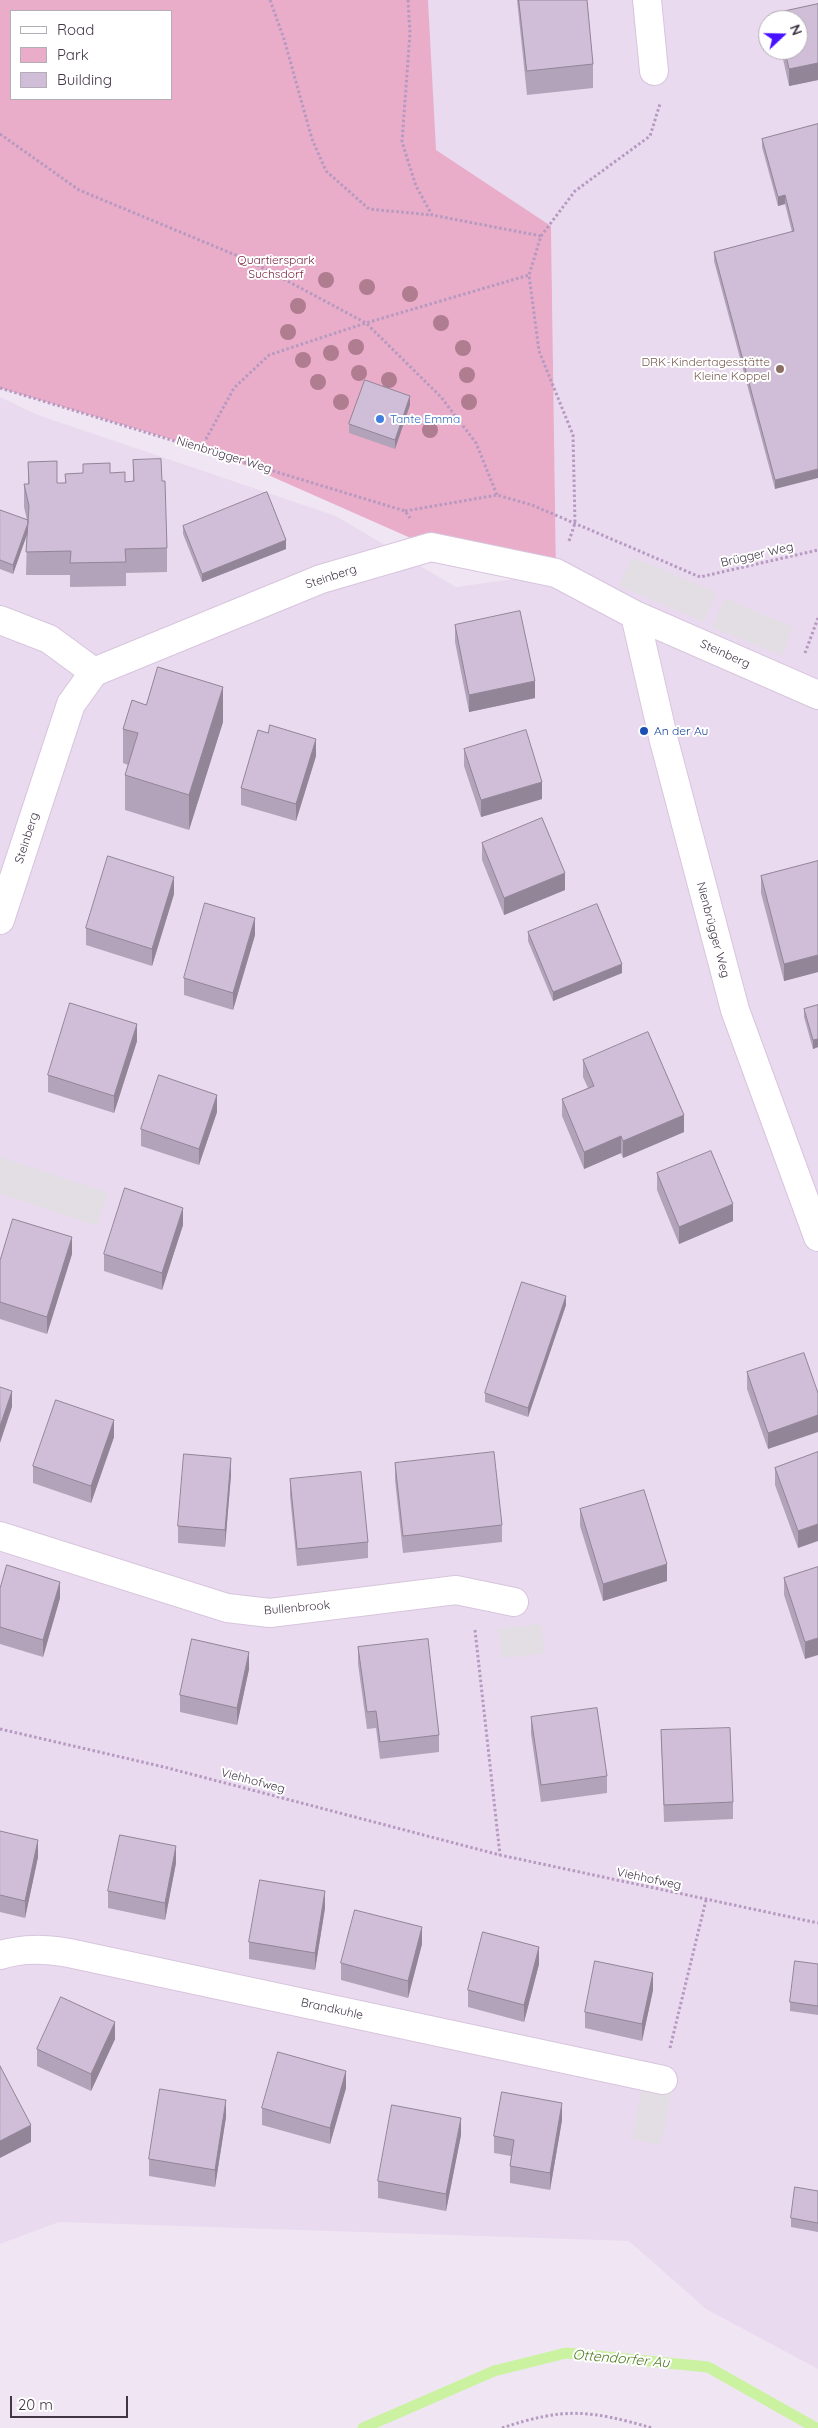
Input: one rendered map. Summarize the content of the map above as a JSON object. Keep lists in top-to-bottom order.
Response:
{
  "streets": {
    "street": [
      "Nienbrügger Weg",
      "Steinberg",
      "Bullenbrook",
      "Brandkuhle"
    ],
    "path": ["Brügger Weg", "Viehhofweg"]
  },
  "crossings": [
    ["Nienbrügger Weg", "Steinberg"]
  ],
  "water": ["Ottendorfer Au"],
  "parks": ["Quartierspark Suchsdorf"],
  "places": ["DRK-Kindertagesstätte Kleine Koppel", "Tante Emma", "An der Au"],
  "legend": ["Road", "Park", "Building"],
  "scale_bar": "20 m",
  "north": "right"
}
